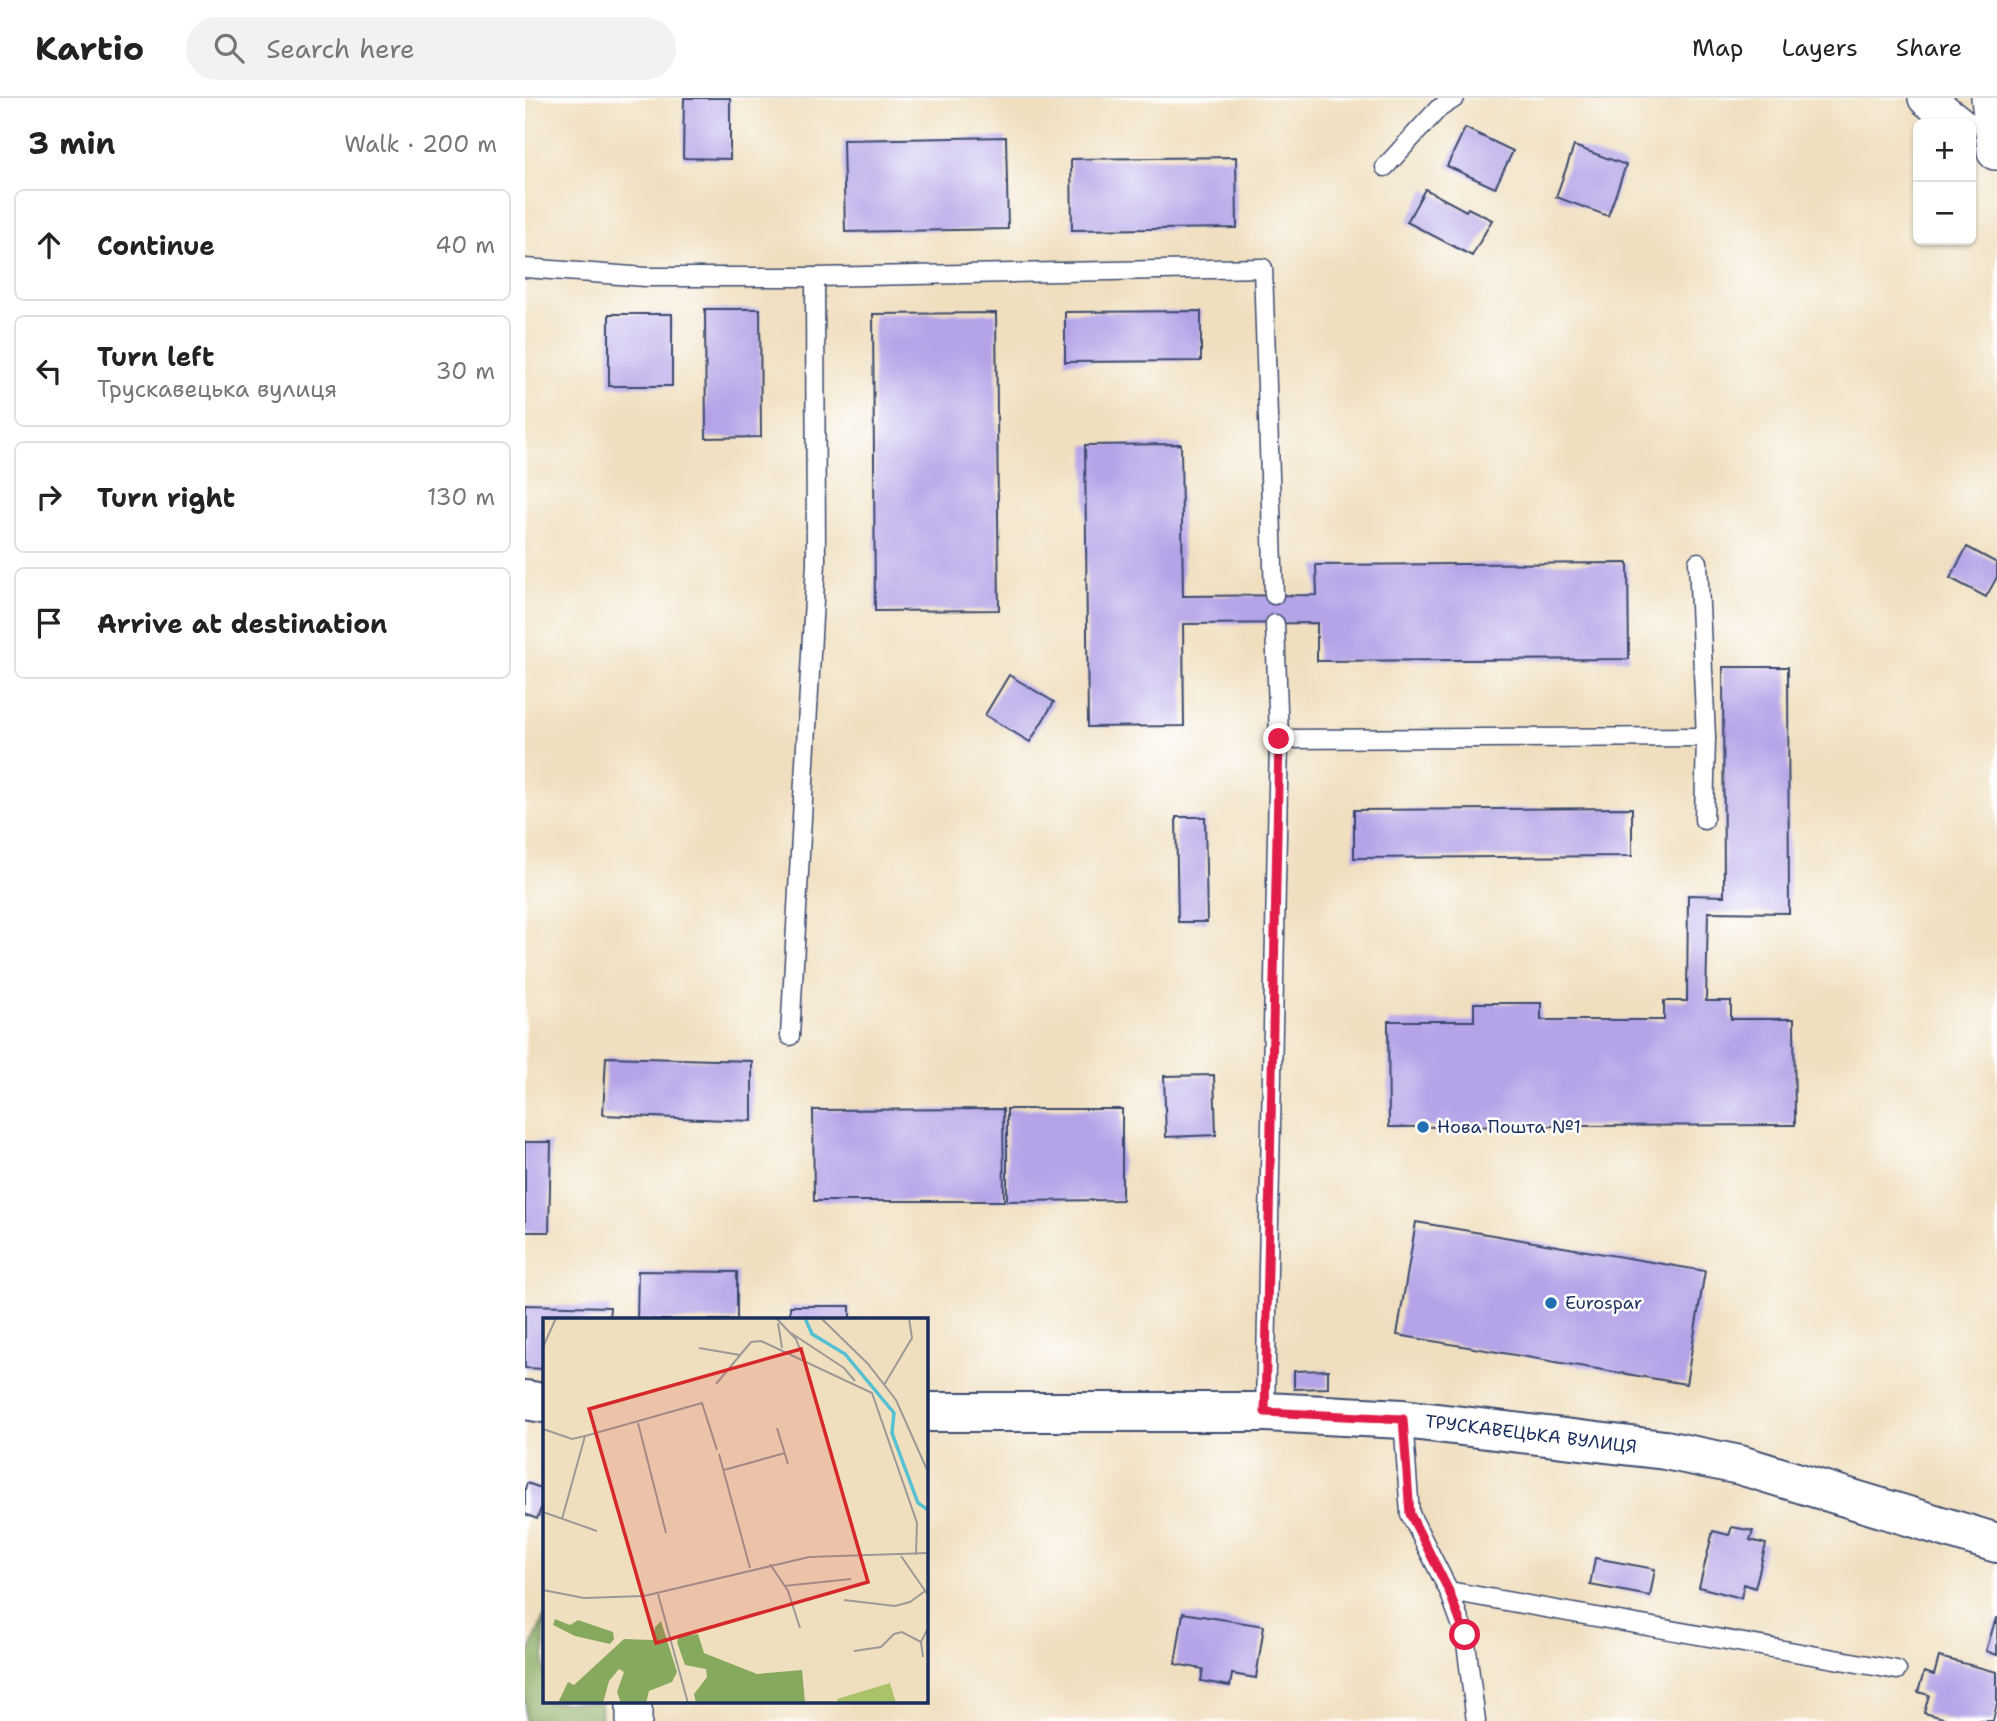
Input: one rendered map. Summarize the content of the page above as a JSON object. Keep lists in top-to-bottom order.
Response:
{
  "streets": {
    "main road": ["ТРУСКАВЕЦЬКА ВУЛИЦЯ"]
  },
  "places": ["Нова Пошта №1", "Eurospar"],
  "page": {
    "header": "Kartio",
    "search": "Search here",
    "nav": ["Map", "Layers", "Share"],
    "heading": ["3 min", "Walk · 200 m"],
    "map_buttons": ["+", "−"],
    "list": [
      ["Continue", "40 m"],
      ["Turn left", "Трускавецька вулиця", "30 m"],
      ["Turn right", "130 m"],
      "Arrive at destination"
    ]
  }
}
